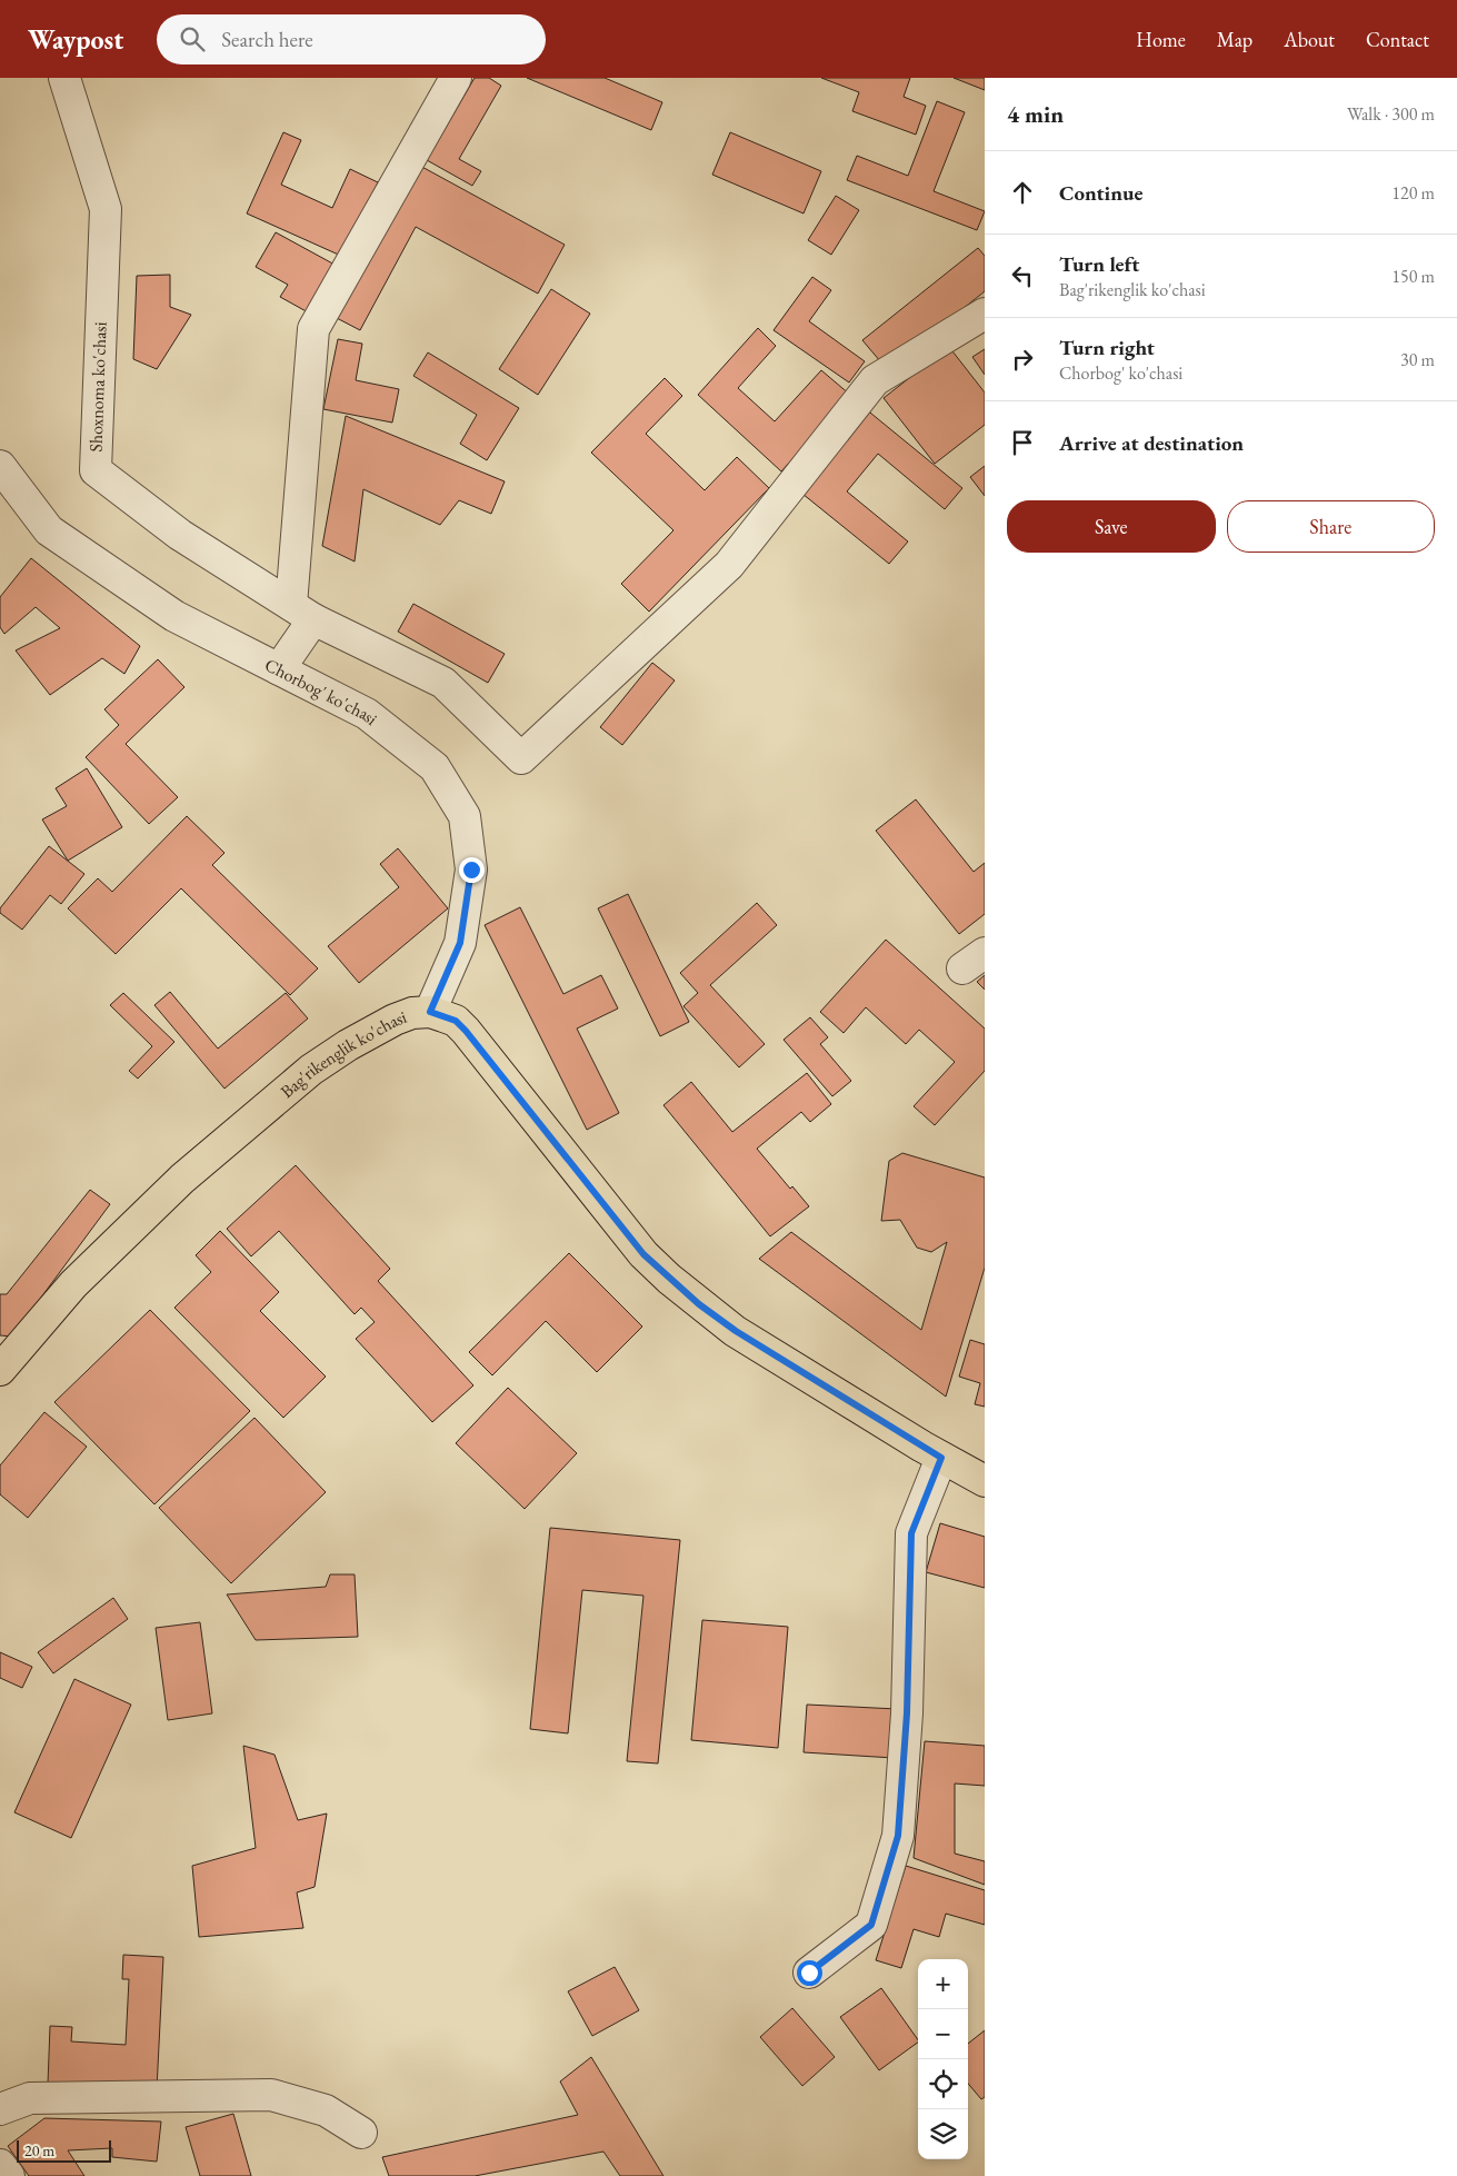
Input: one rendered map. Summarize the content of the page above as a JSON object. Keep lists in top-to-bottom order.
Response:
{
  "streets": {
    "main road": ["Bag'rikenglik ko'chasi"],
    "street": ["Shoxnoma ko'chasi", "Chorbog' ko'chasi"]
  },
  "crossings": [
    ["Chorbog' ko'chasi", "Bag'rikenglik ko'chasi"]
  ],
  "scale_bar": "20 m",
  "page": {
    "header": "Waypost",
    "search": "Search here",
    "nav": [
      "Home",
      "Map",
      "About",
      "Contact"
    ],
    "heading": ["4 min", "Walk · 300 m"],
    "list": [
      ["Continue", "120 m"],
      ["Turn left", "Bag'rikenglik ko'chasi", "150 m"],
      ["Turn right", "Chorbog' ko'chasi", "30 m"],
      "Arrive at destination"
    ],
    "buttons": ["Save", "Share"],
    "map_buttons": ["+", "−"],
    "scale": "20 m"
  }
}
